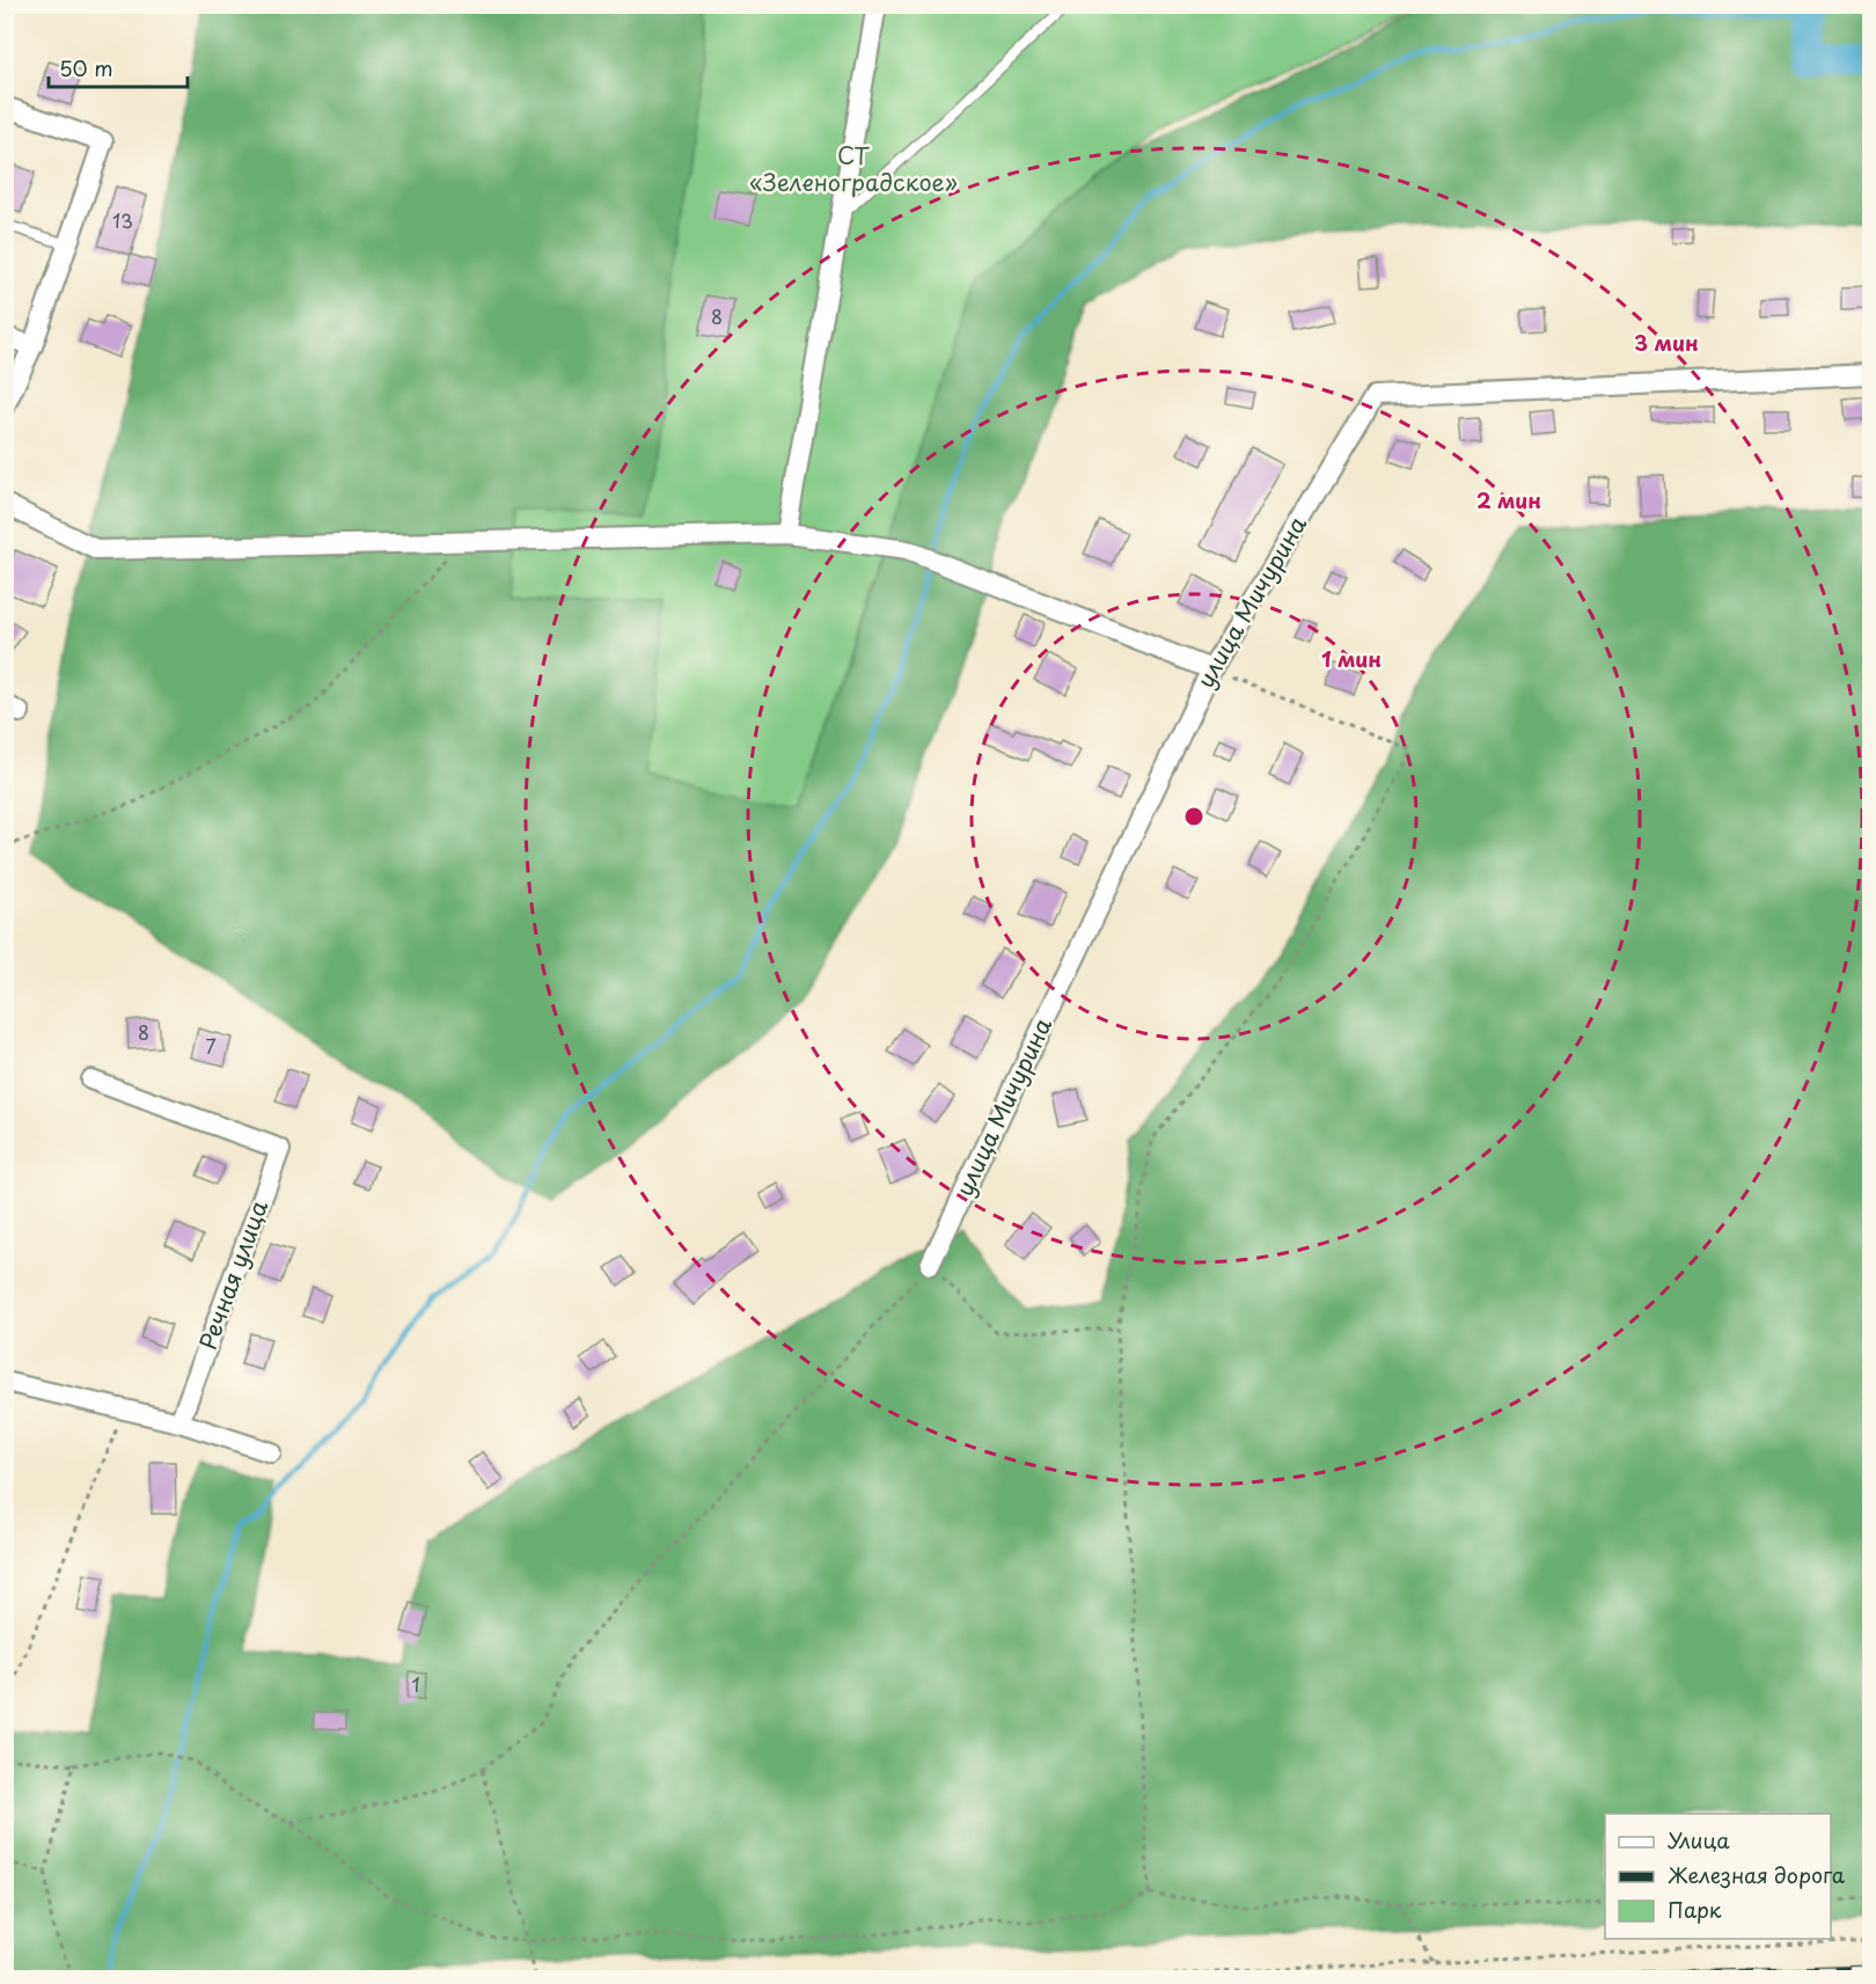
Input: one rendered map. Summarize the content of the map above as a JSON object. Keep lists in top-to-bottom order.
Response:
{
  "streets": {
    "street": ["улица Мичурина", "Речная улица"]
  },
  "parks": ["СТ «Зеленоградское»"],
  "house_numbers": [
    "13",
    "8",
    "8",
    "7",
    "1"
  ],
  "legend": ["Улица", "Железная дорога", "Парк"],
  "scale_bar": "50 m",
  "rings": ["3 мин", "2 мин", "1 мин"]
}
